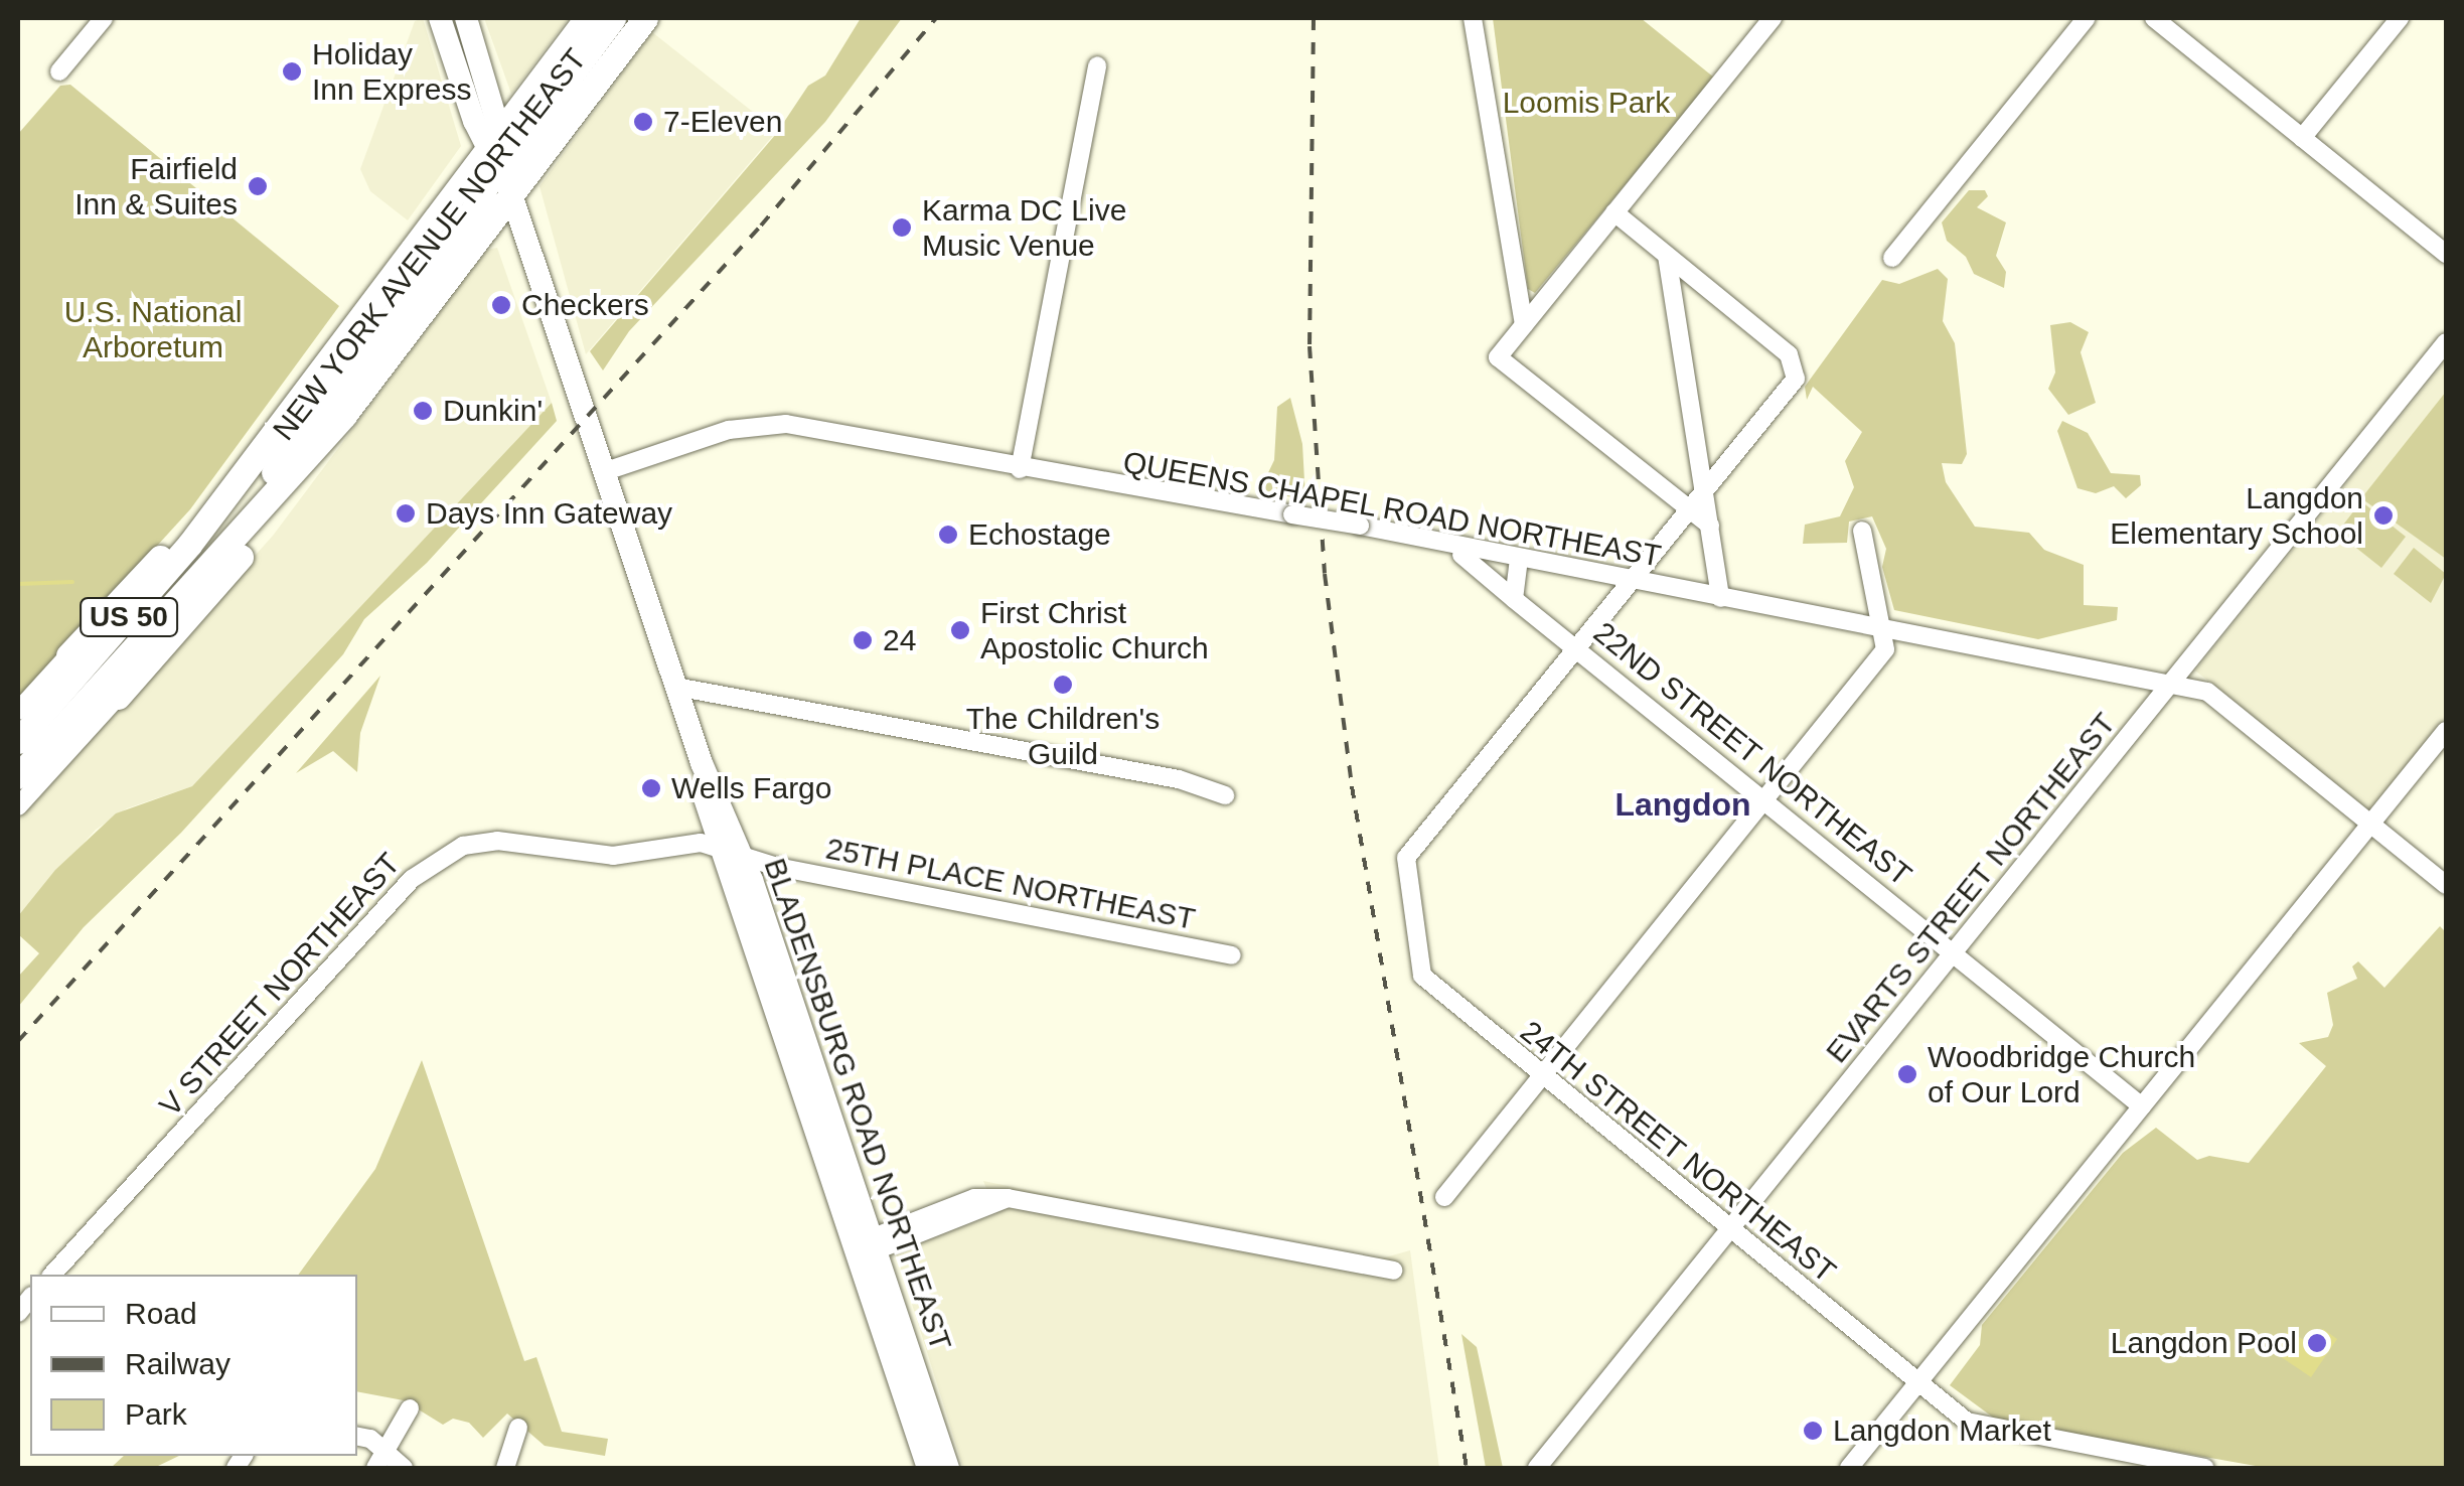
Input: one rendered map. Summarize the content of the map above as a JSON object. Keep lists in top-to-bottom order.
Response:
{
  "streets": {
    "highway": ["NEW YORK AVENUE NORTHEAST", "US 50"],
    "main road": ["BLADENSBURG ROAD NORTHEAST"],
    "street": [
      "QUEENS CHAPEL ROAD NORTHEAST",
      "22ND STREET NORTHEAST",
      "25TH PLACE NORTHEAST",
      "EVARTS STREET NORTHEAST",
      "V STREET NORTHEAST",
      "24TH STREET NORTHEAST"
    ]
  },
  "crossings": [
    ["NEW YORK AVENUE NORTHEAST", "BLADENSBURG ROAD NORTHEAST"],
    ["QUEENS CHAPEL ROAD NORTHEAST", "EVARTS STREET NORTHEAST"],
    ["QUEENS CHAPEL ROAD NORTHEAST", "BLADENSBURG ROAD NORTHEAST"],
    ["22ND STREET NORTHEAST", "EVARTS STREET NORTHEAST"],
    ["22ND STREET NORTHEAST", "24TH STREET NORTHEAST"],
    ["25TH PLACE NORTHEAST", "V STREET NORTHEAST"],
    ["25TH PLACE NORTHEAST", "BLADENSBURG ROAD NORTHEAST"],
    ["EVARTS STREET NORTHEAST", "24TH STREET NORTHEAST"],
    ["V STREET NORTHEAST", "BLADENSBURG ROAD NORTHEAST"]
  ],
  "districts": ["Langdon"],
  "parks": ["Loomis Park", "U.S. National Arboretum"],
  "places": [
    "Holiday Inn Express",
    "7-Eleven",
    "Fairfield Inn & Suites",
    "Karma DC Live Music Venue",
    "Checkers",
    "Dunkin'",
    "Days Inn Gateway",
    "Langdon Elementary School",
    "Echostage",
    "First Christ Apostolic Church",
    "24",
    "The Children's Guild",
    "Wells Fargo",
    "Woodbridge Church of Our Lord",
    "Langdon Pool",
    "Langdon Market"
  ],
  "legend": ["Road", "Railway", "Park"]
}
